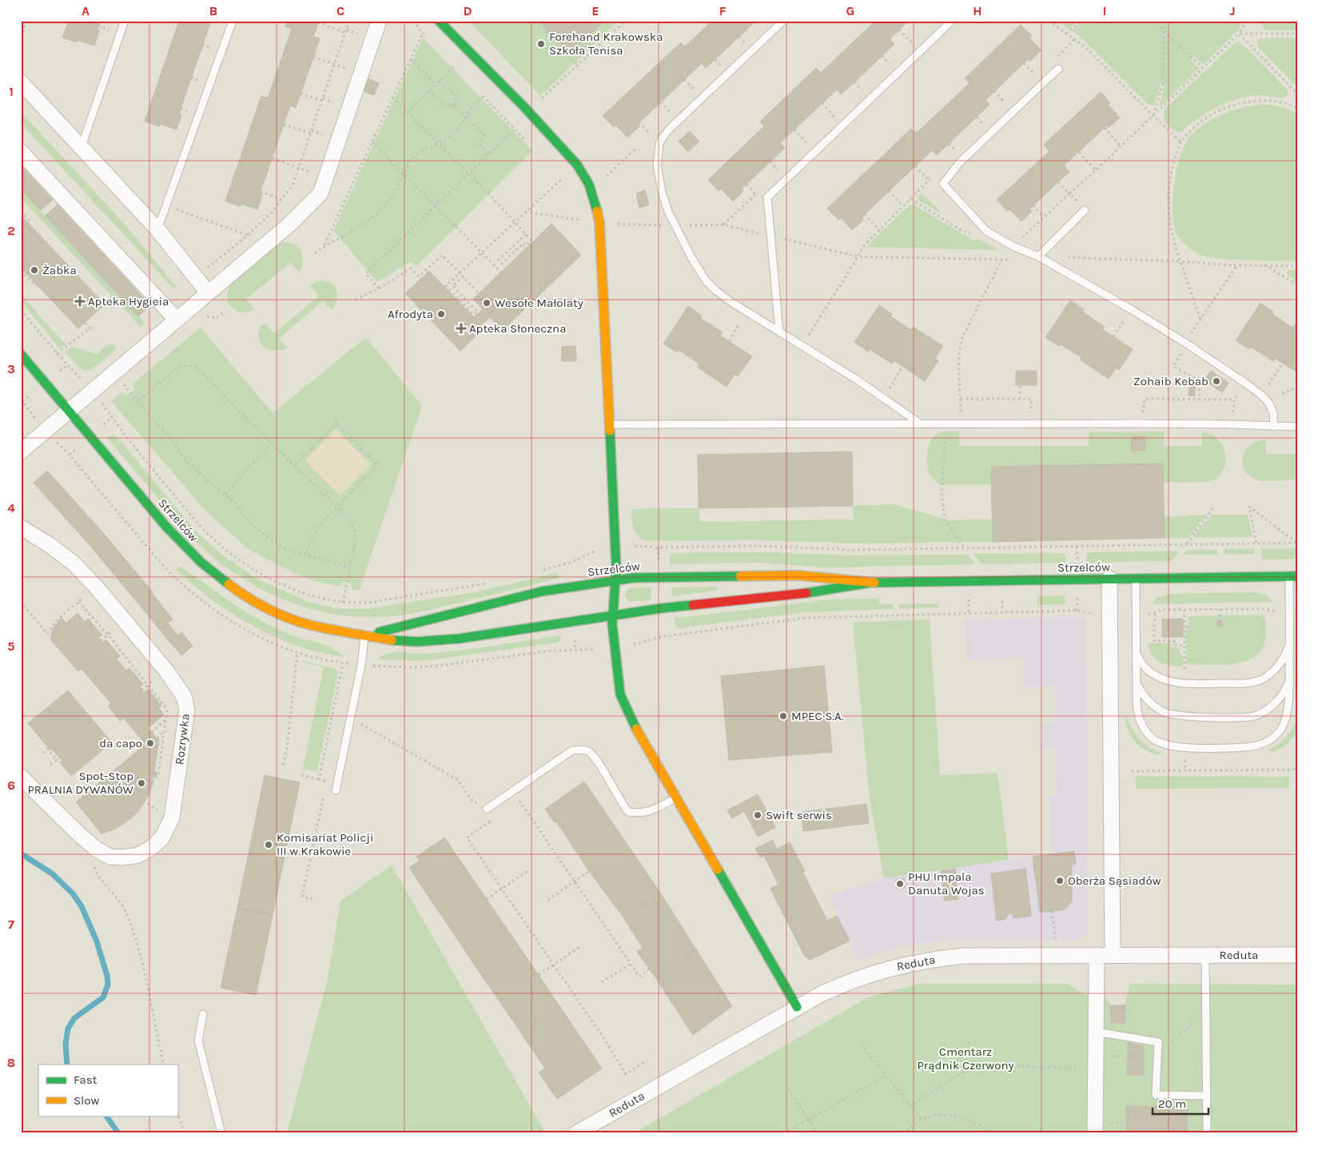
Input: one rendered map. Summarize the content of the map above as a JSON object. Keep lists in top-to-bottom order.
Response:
{
  "streets": {
    "street": ["Strzelców", "Rozrywka", "Reduta"]
  },
  "parks": ["Cmentarz Prądnik Czerwony"],
  "places": {
    "other": [
      "Forehand Krakowska Szkoła Tenisa",
      "Żabka",
      "Wesołe Małolaty",
      "Afrodyta",
      "Zohaib Kebab",
      "MPEC S.A.",
      "da capo",
      "Spot-Stop PRALNIA DYWANÓW",
      "Swift serwis",
      "Komisariat Policji III w Krakowie",
      "Oberża Sąsiadów",
      "PHU Impala Danuta Wojas"
    ],
    "health": ["Apteka Hygieia", "Apteka Słoneczna"]
  },
  "legend": ["Fast", "Slow"],
  "scale_bar": "20 m",
  "grid": {
    "columns": [
      "A",
      "B",
      "C",
      "D",
      "E",
      "F",
      "G",
      "H",
      "I",
      "J"
    ],
    "rows": [
      "1",
      "2",
      "3",
      "4",
      "5",
      "6",
      "7",
      "8"
    ]
  }
}
